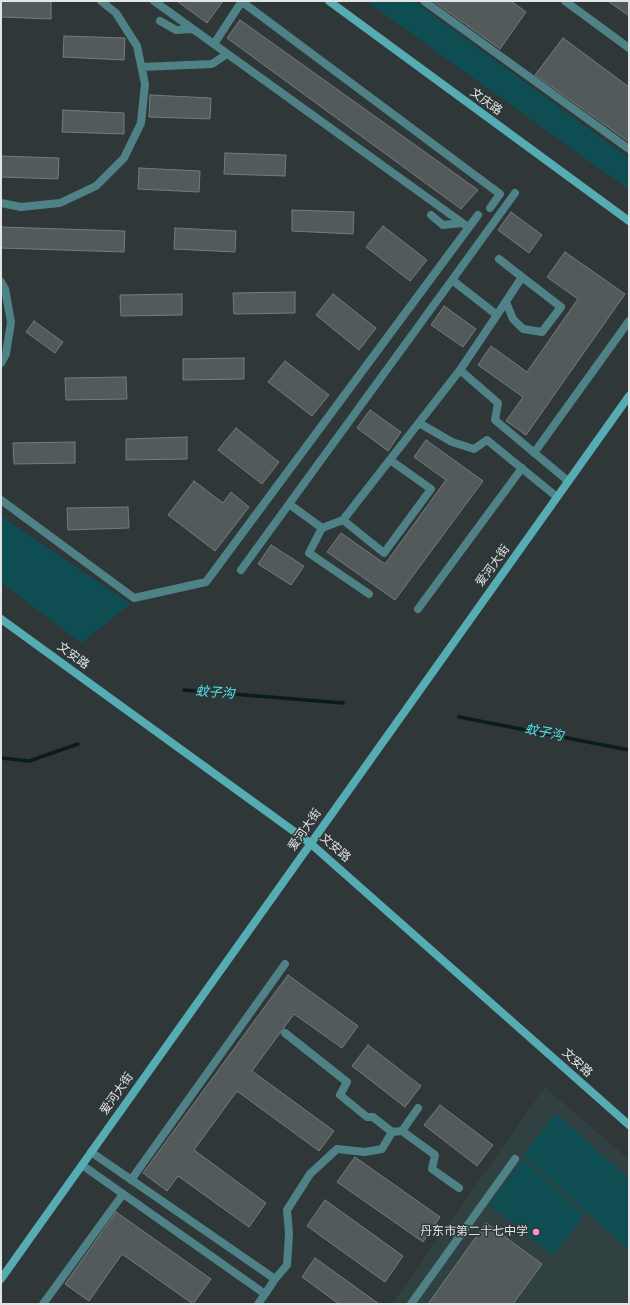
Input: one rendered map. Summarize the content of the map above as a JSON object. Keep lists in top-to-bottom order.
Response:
{
  "streets": {
    "street": ["文庆路", "爱河大街", "文安路"]
  },
  "crossings": [
    ["爱河大街", "文安路"]
  ],
  "water": ["蚊子沟"],
  "places": ["丹东市第二十七中学"]
}
